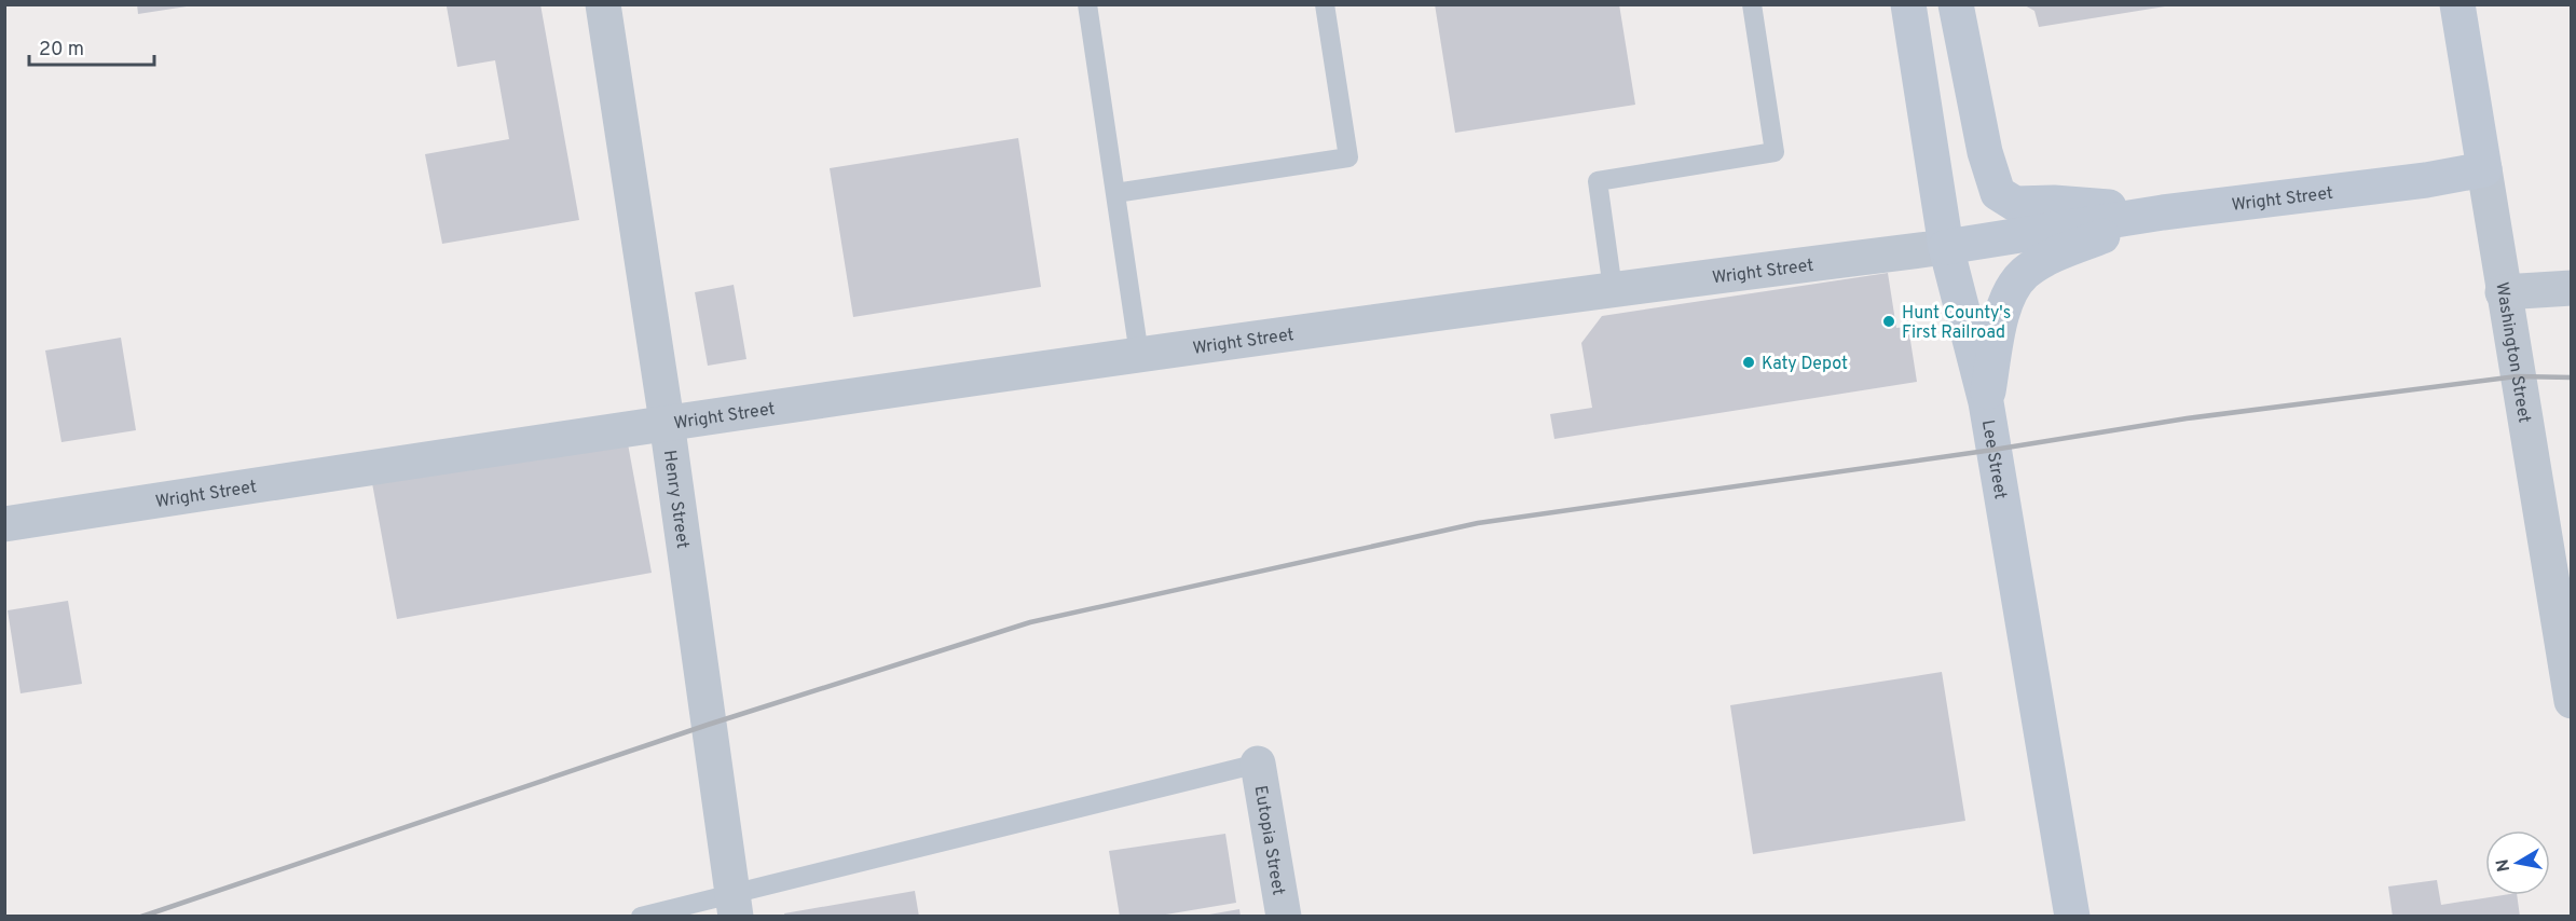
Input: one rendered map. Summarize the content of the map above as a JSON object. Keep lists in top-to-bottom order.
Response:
{
  "streets": {
    "main road": ["Wright Street", "Washington Street", "Lee Street"],
    "street": ["Henry Street", "Eutopia Street"]
  },
  "crossings": [
    ["Wright Street", "Washington Street"],
    ["Wright Street", "Lee Street"],
    ["Wright Street", "Henry Street"]
  ],
  "places": ["Hunt County's First Railroad", "Katy Depot"],
  "scale_bar": "20 m",
  "north": "left"
}
